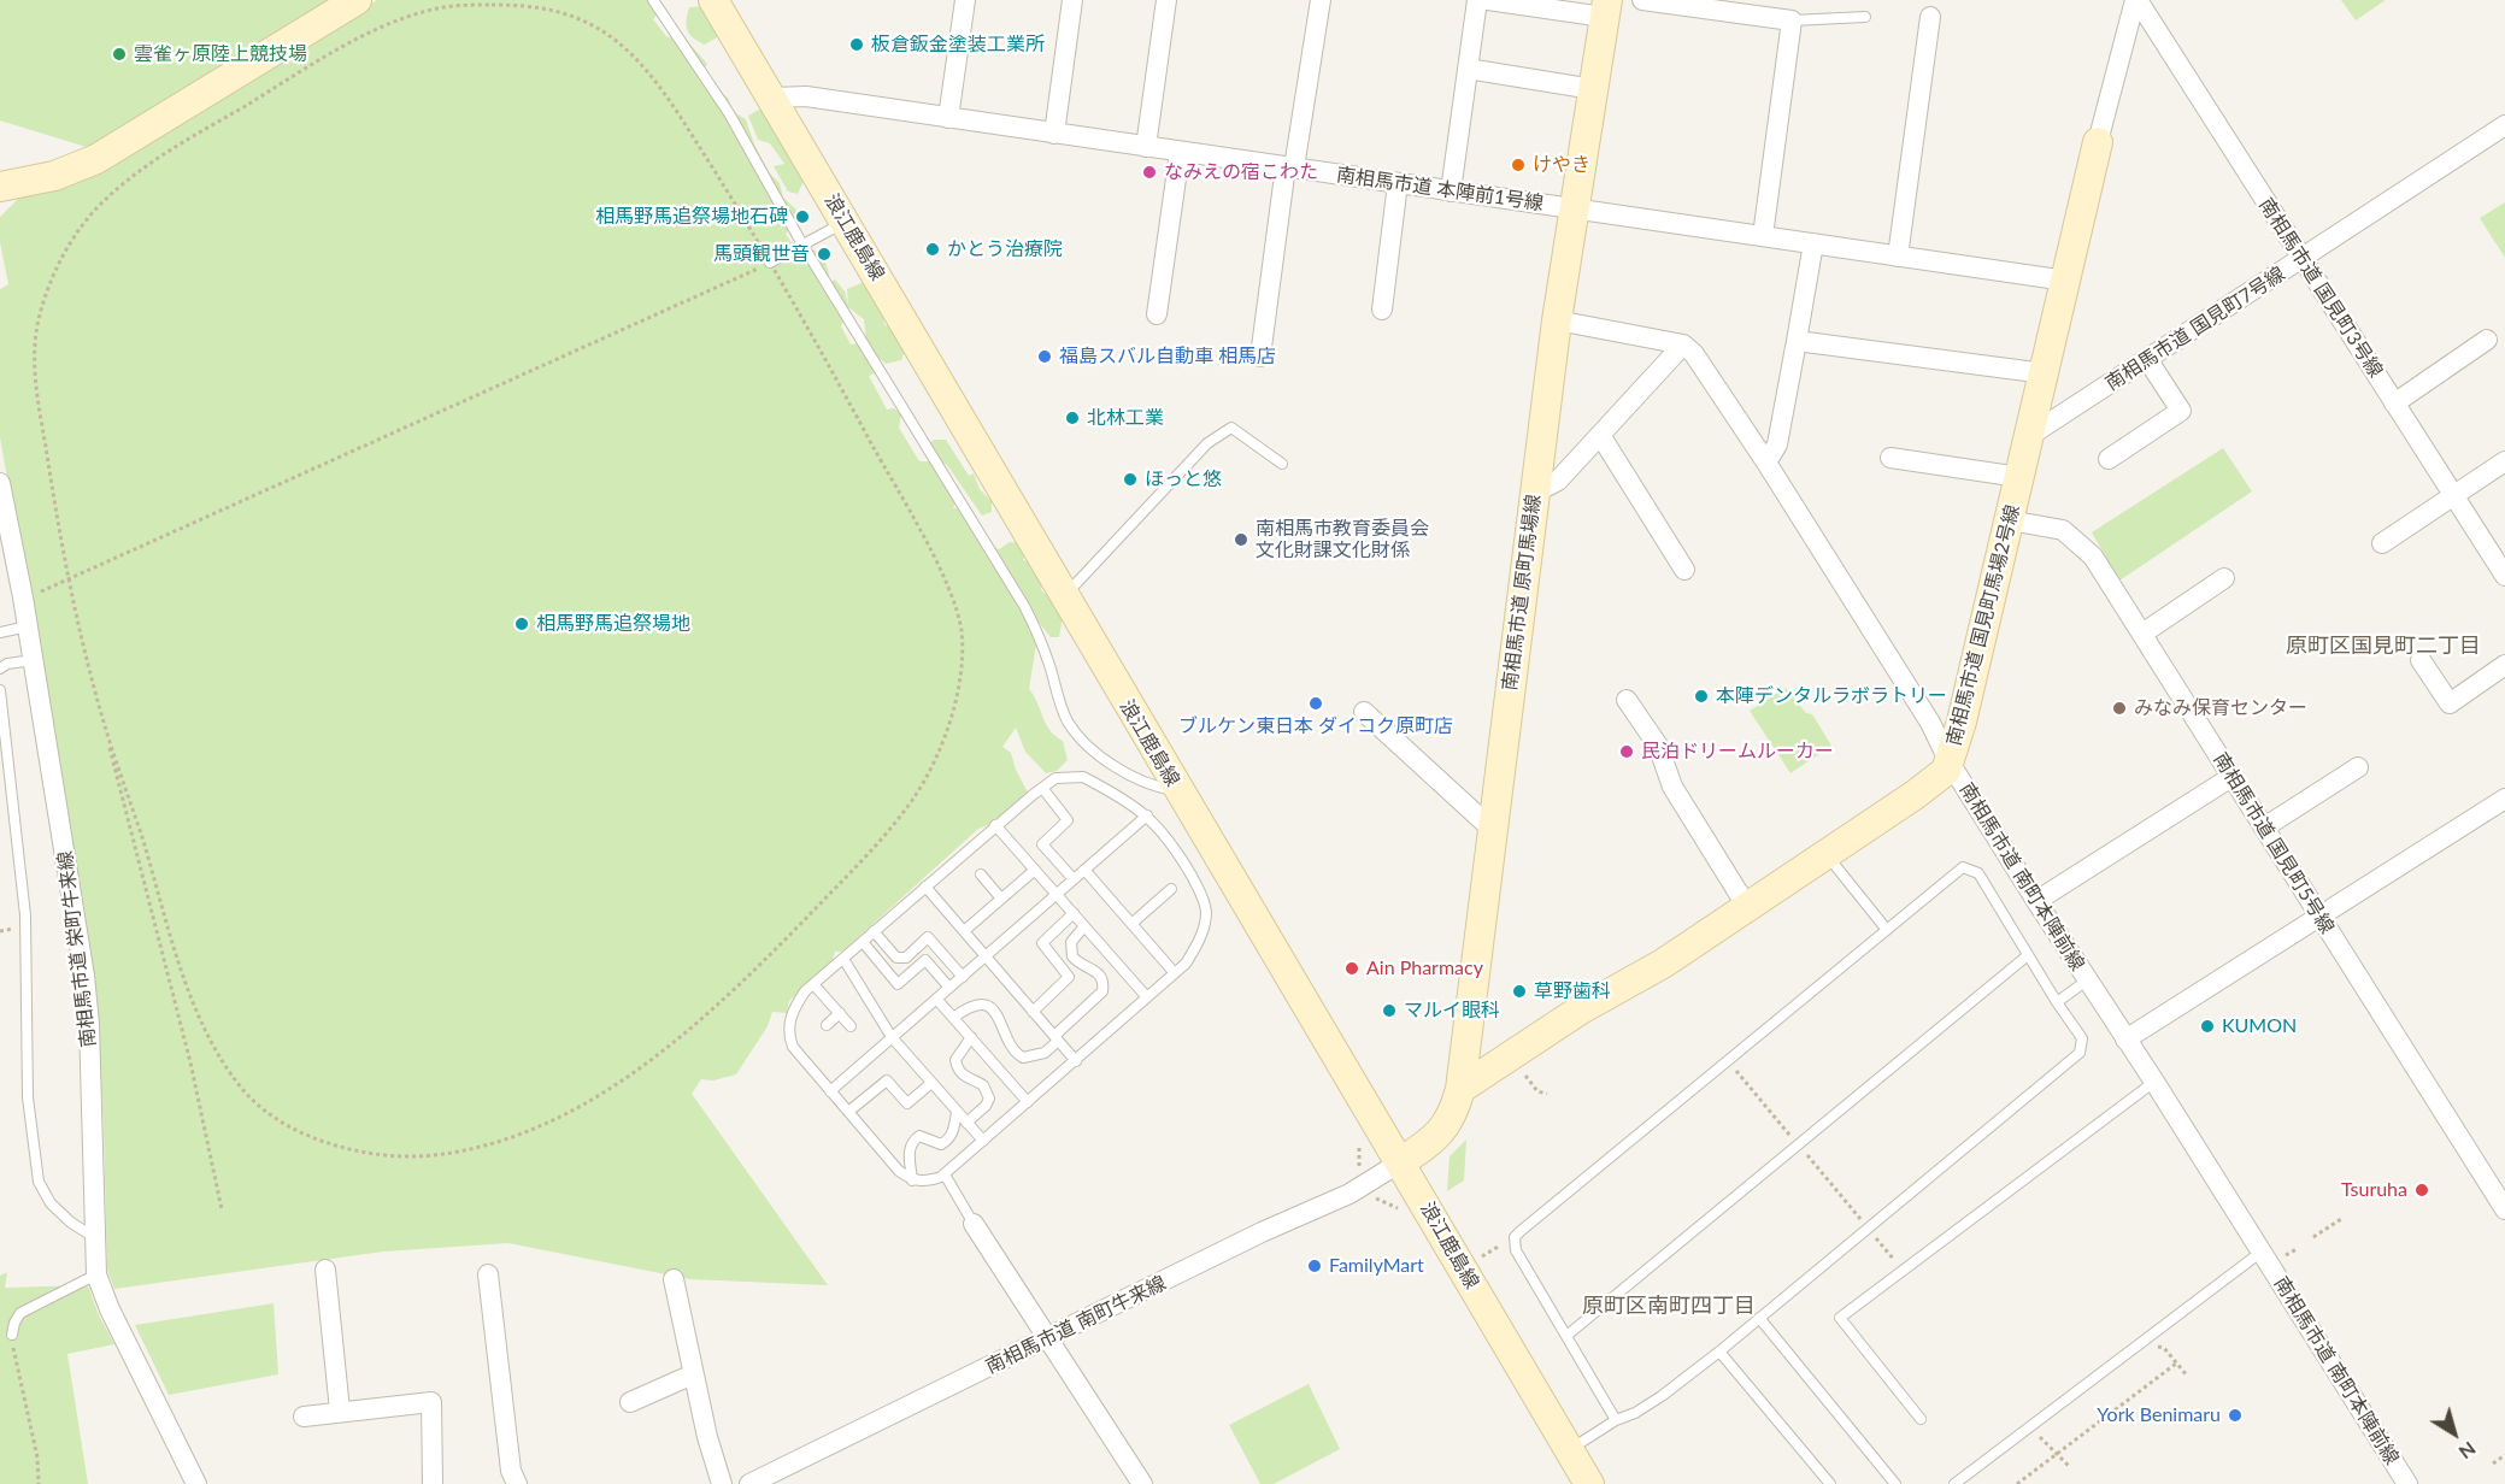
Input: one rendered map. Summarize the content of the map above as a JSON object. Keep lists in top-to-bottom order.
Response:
{
  "streets": {
    "street": [
      "南相馬市道 本陣前1号線",
      "浪江鹿島線",
      "南相馬市道 国見町3号線",
      "南相馬市道 国見町7号線",
      "南相馬市道 原町馬場線",
      "南相馬市道 国見町馬場2号線",
      "南相馬市道 国見町5号線",
      "南相馬市道 南町本陣前線",
      "南相馬市道 栄町牛来線",
      "南相馬市道 南町牛来線"
    ]
  },
  "crossings": [
    ["南相馬市道 本陣前1号線", "浪江鹿島線"],
    ["南相馬市道 本陣前1号線", "南相馬市道 原町馬場線"],
    ["南相馬市道 本陣前1号線", "南相馬市道 国見町馬場2号線"],
    ["浪江鹿島線", "南相馬市道 原町馬場線"],
    ["浪江鹿島線", "南相馬市道 南町牛来線"],
    ["南相馬市道 国見町3号線", "南相馬市道 国見町7号線"],
    ["南相馬市道 国見町3号線", "南相馬市道 国見町馬場2号線"],
    ["南相馬市道 国見町7号線", "南相馬市道 国見町馬場2号線"],
    ["南相馬市道 原町馬場線", "南相馬市道 国見町馬場2号線"],
    ["南相馬市道 原町馬場線", "南相馬市道 南町牛来線"],
    ["南相馬市道 国見町馬場2号線", "南相馬市道 国見町5号線"],
    ["南相馬市道 国見町馬場2号線", "南相馬市道 南町本陣前線"]
  ],
  "districts": ["原町区国見町二丁目", "原町区南町四丁目"],
  "places": [
    "板倉鈑金塗装工業所",
    "雲雀ヶ原陸上競技場",
    "けやき",
    "なみえの宿こわた",
    "相馬野馬追祭場地石碑",
    "かとう治療院",
    "馬頭観世音",
    "福島スバル自動車 相馬店",
    "北林工業",
    "ほっと悠",
    "南相馬市教育委員会 文化財課文化財係",
    "相馬野馬追祭場地",
    "本陣デンタルラボラトリー",
    "ブルケン東日本 ダイコク原町店",
    "みなみ保育センター",
    "民泊ドリームルーカー",
    "Ain Pharmacy",
    "草野歯科",
    "マルイ眼科",
    "KUMON",
    "Tsuruha",
    "FamilyMart",
    "York Benimaru"
  ],
  "north": "bottom right"
}
